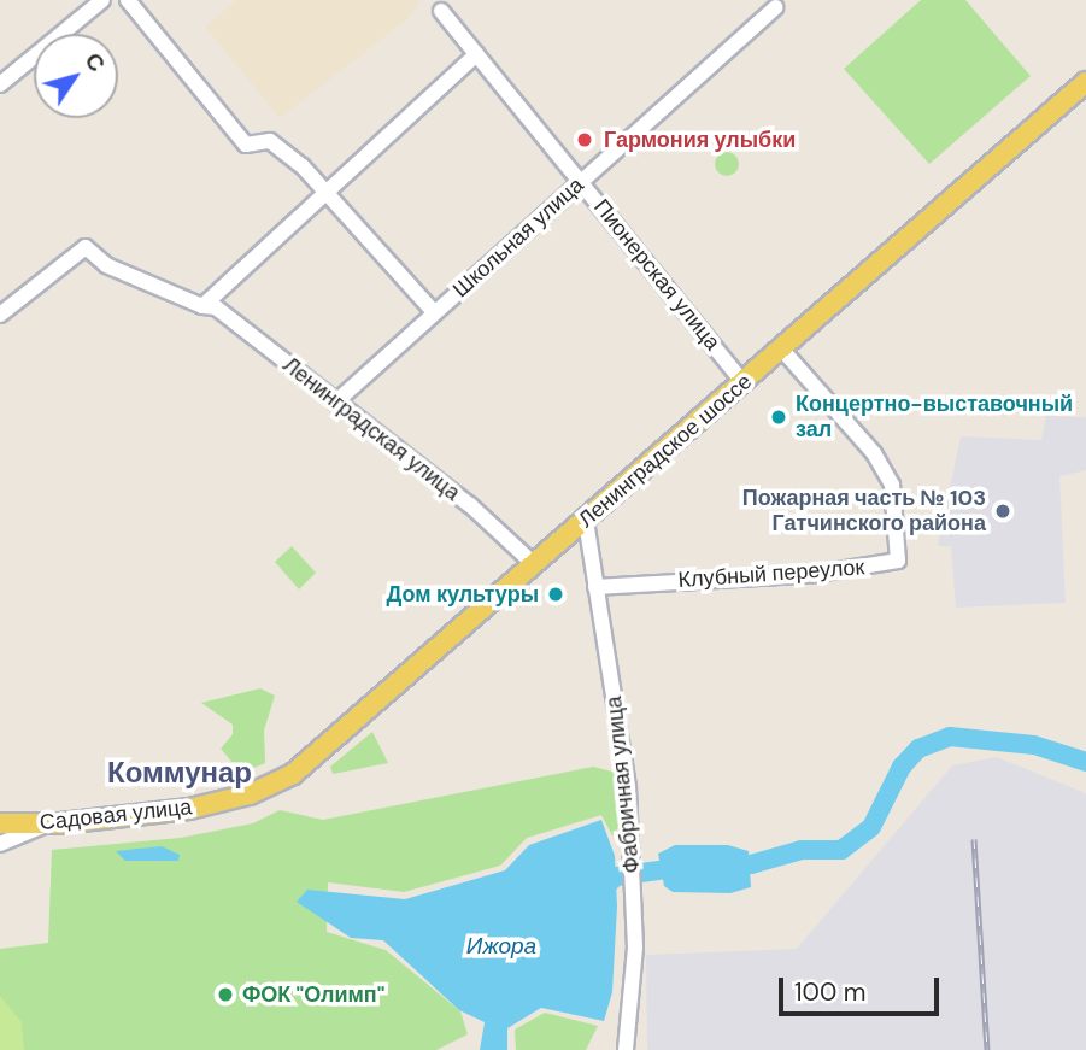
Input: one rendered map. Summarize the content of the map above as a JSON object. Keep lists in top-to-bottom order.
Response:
{
  "streets": {
    "main road": ["Ленинградское шоссе", "Садовая улица"],
    "street": [
      "Школьная улица",
      "Пионерская улица",
      "Ленинградская улица",
      "Клубный переулок",
      "Фабричная улица"
    ]
  },
  "crossings": [
    ["Школьная улица", "Пионерская улица"],
    ["Школьная улица", "Ленинградская улица"],
    ["Пионерская улица", "Ленинградское шоссе"],
    ["Ленинградская улица", "Ленинградское шоссе"],
    ["Ленинградское шоссе", "Клубный переулок"],
    ["Ленинградское шоссе", "Фабричная улица"],
    ["Ленинградское шоссе", "Садовая улица"],
    ["Клубный переулок", "Фабричная улица"]
  ],
  "districts": ["Коммунар"],
  "water": ["Ижора"],
  "places": [
    "Гармония улыбки",
    "Концертно-выставочный зал",
    "Пожарная часть № 103 Гатчинского района",
    "Дом культуры",
    "ФОК \"Олимп\""
  ],
  "scale_bar": "100 m",
  "north": "top right"
}
